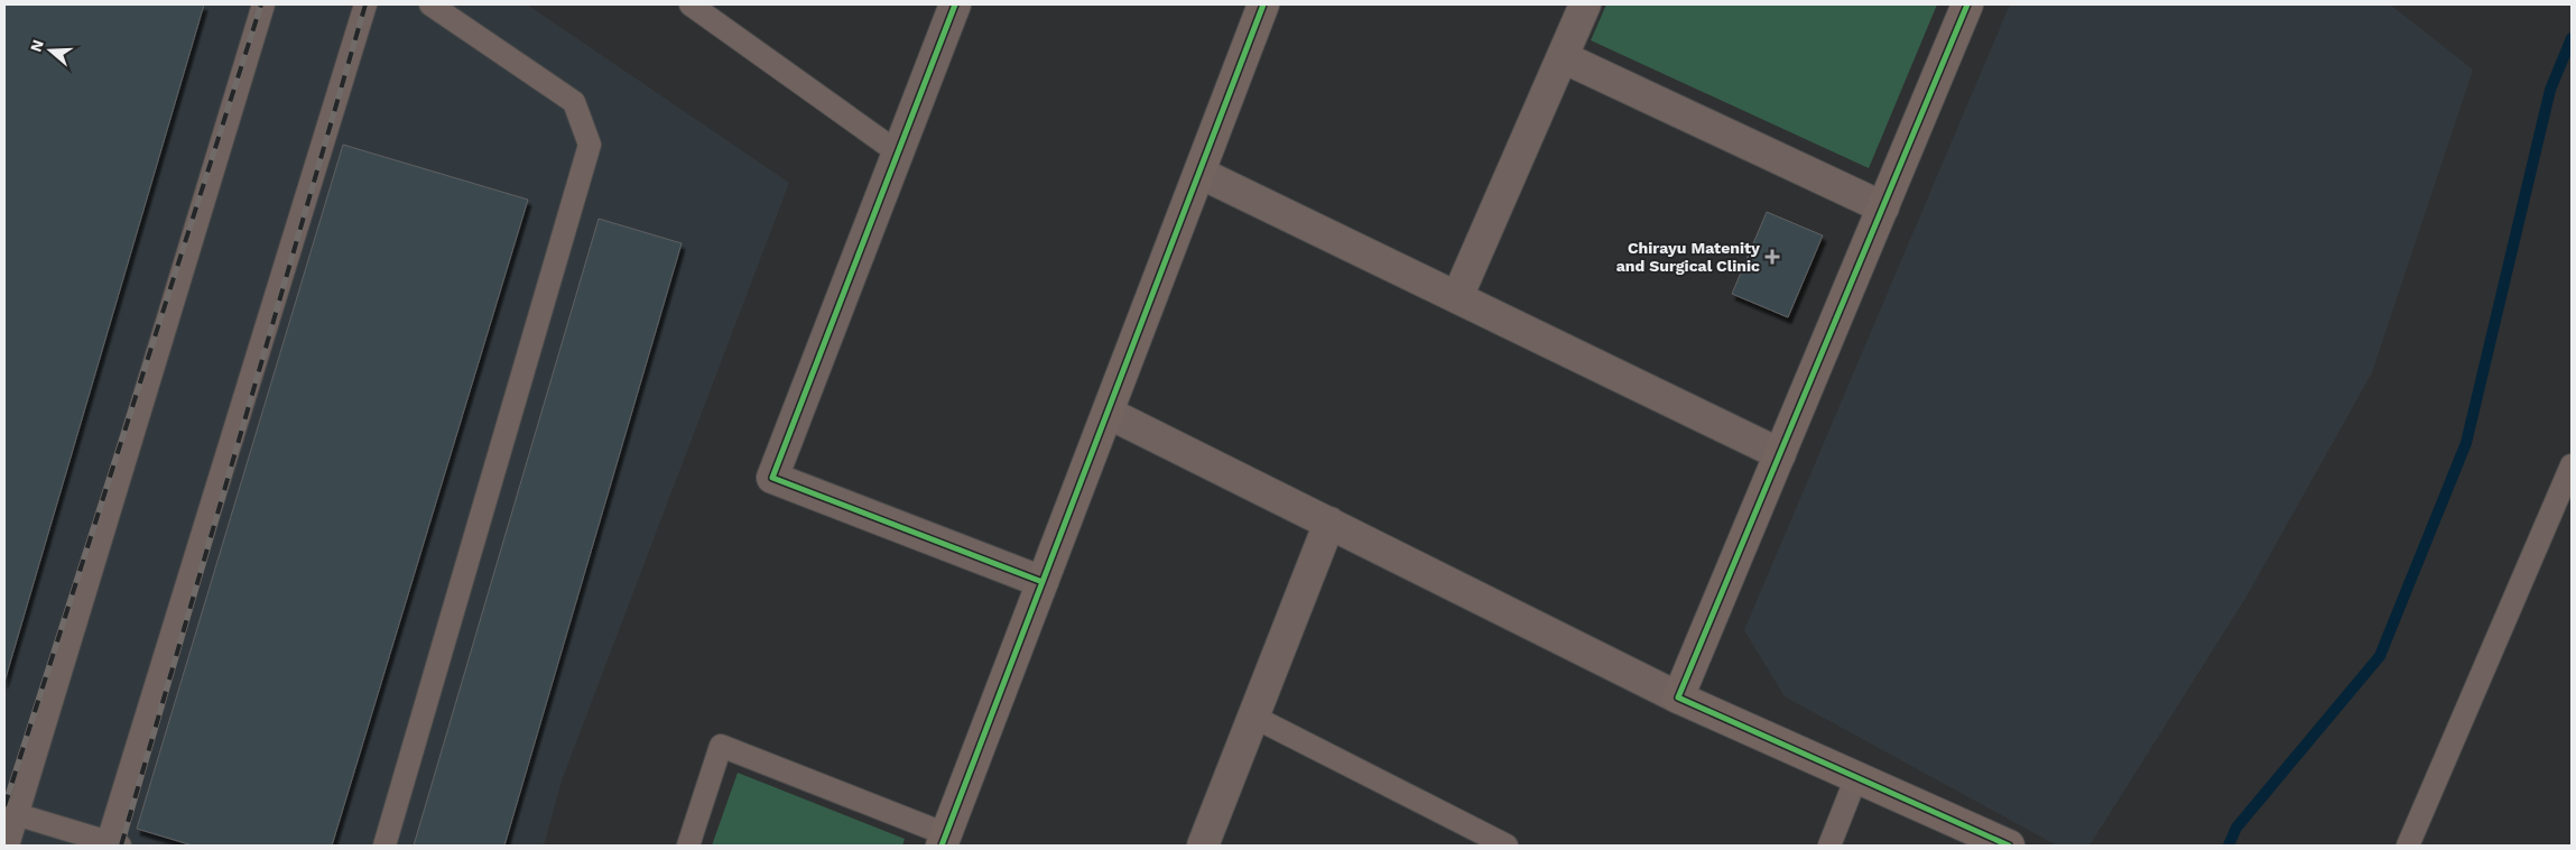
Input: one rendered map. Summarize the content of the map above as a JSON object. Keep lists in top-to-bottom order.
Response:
{
  "places": {
    "health": ["Chirayu Matenity and Surgical Clinic"]
  },
  "north": "left"
}
